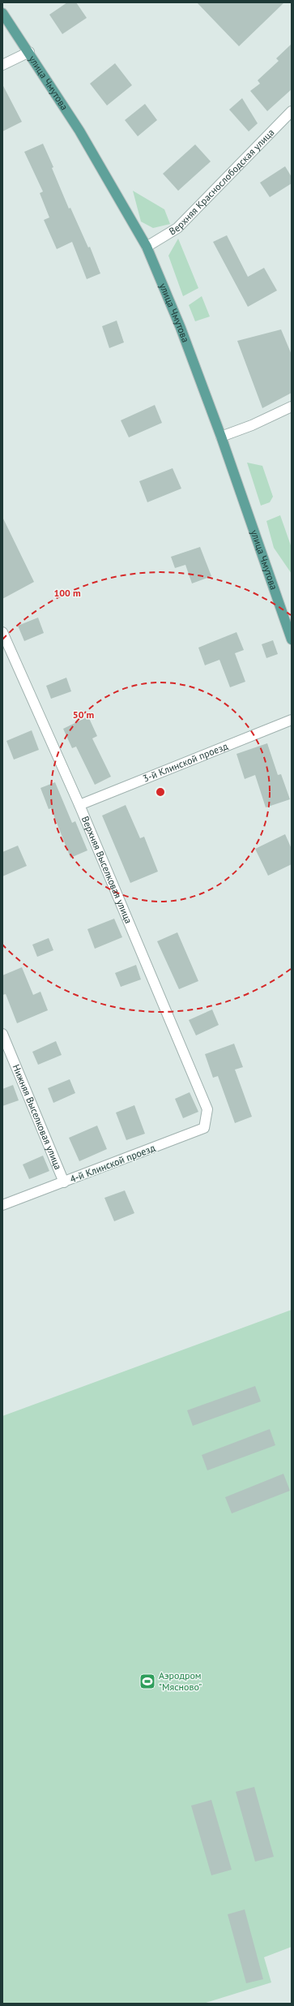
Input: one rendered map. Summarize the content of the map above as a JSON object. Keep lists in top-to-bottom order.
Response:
{
  "streets": {
    "main road": ["улица Чмутова"],
    "street": [
      "Верхняя Краснослободская улица",
      "3-й Клинской проезд",
      "Верхняя Выселковая улица",
      "Нижняя Выселковая улица",
      "4-й Клинской проезд"
    ]
  },
  "crossings": [
    ["улица Чмутова", "Верхняя Краснослободская улица"],
    ["3-й Клинской проезд", "Верхняя Выселковая улица"],
    ["Верхняя Выселковая улица", "4-й Клинской проезд"],
    ["Нижняя Выселковая улица", "4-й Клинской проезд"]
  ],
  "places": {
    "sports": ["Аэродром \"Мясново\""]
  },
  "rings": ["100 m", "50 m"]
}
